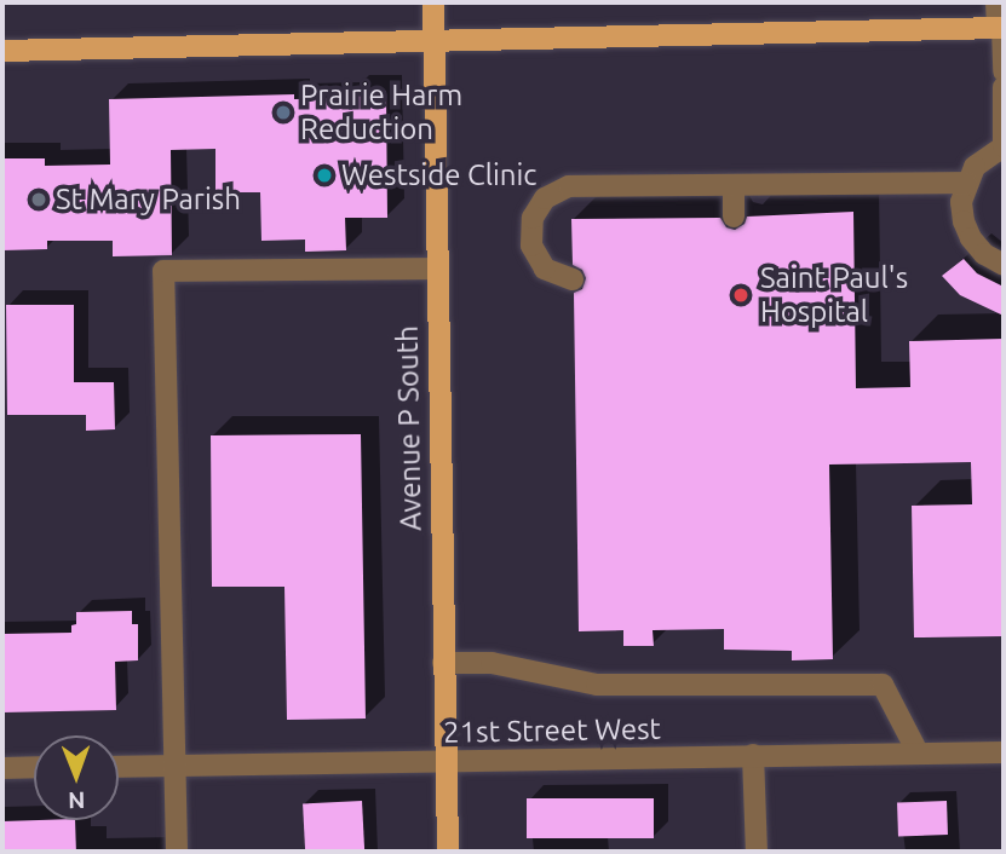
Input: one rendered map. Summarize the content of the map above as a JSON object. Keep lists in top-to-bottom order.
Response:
{
  "streets": {
    "main road": ["Avenue P South"],
    "street": ["21st Street West"]
  },
  "crossings": [
    ["Avenue P South", "21st Street West"]
  ],
  "places": [
    "Prairie Harm Reduction",
    "Westside Clinic",
    "St Mary Parish",
    "Saint Paul's Hospital"
  ],
  "north": "bottom"
}
